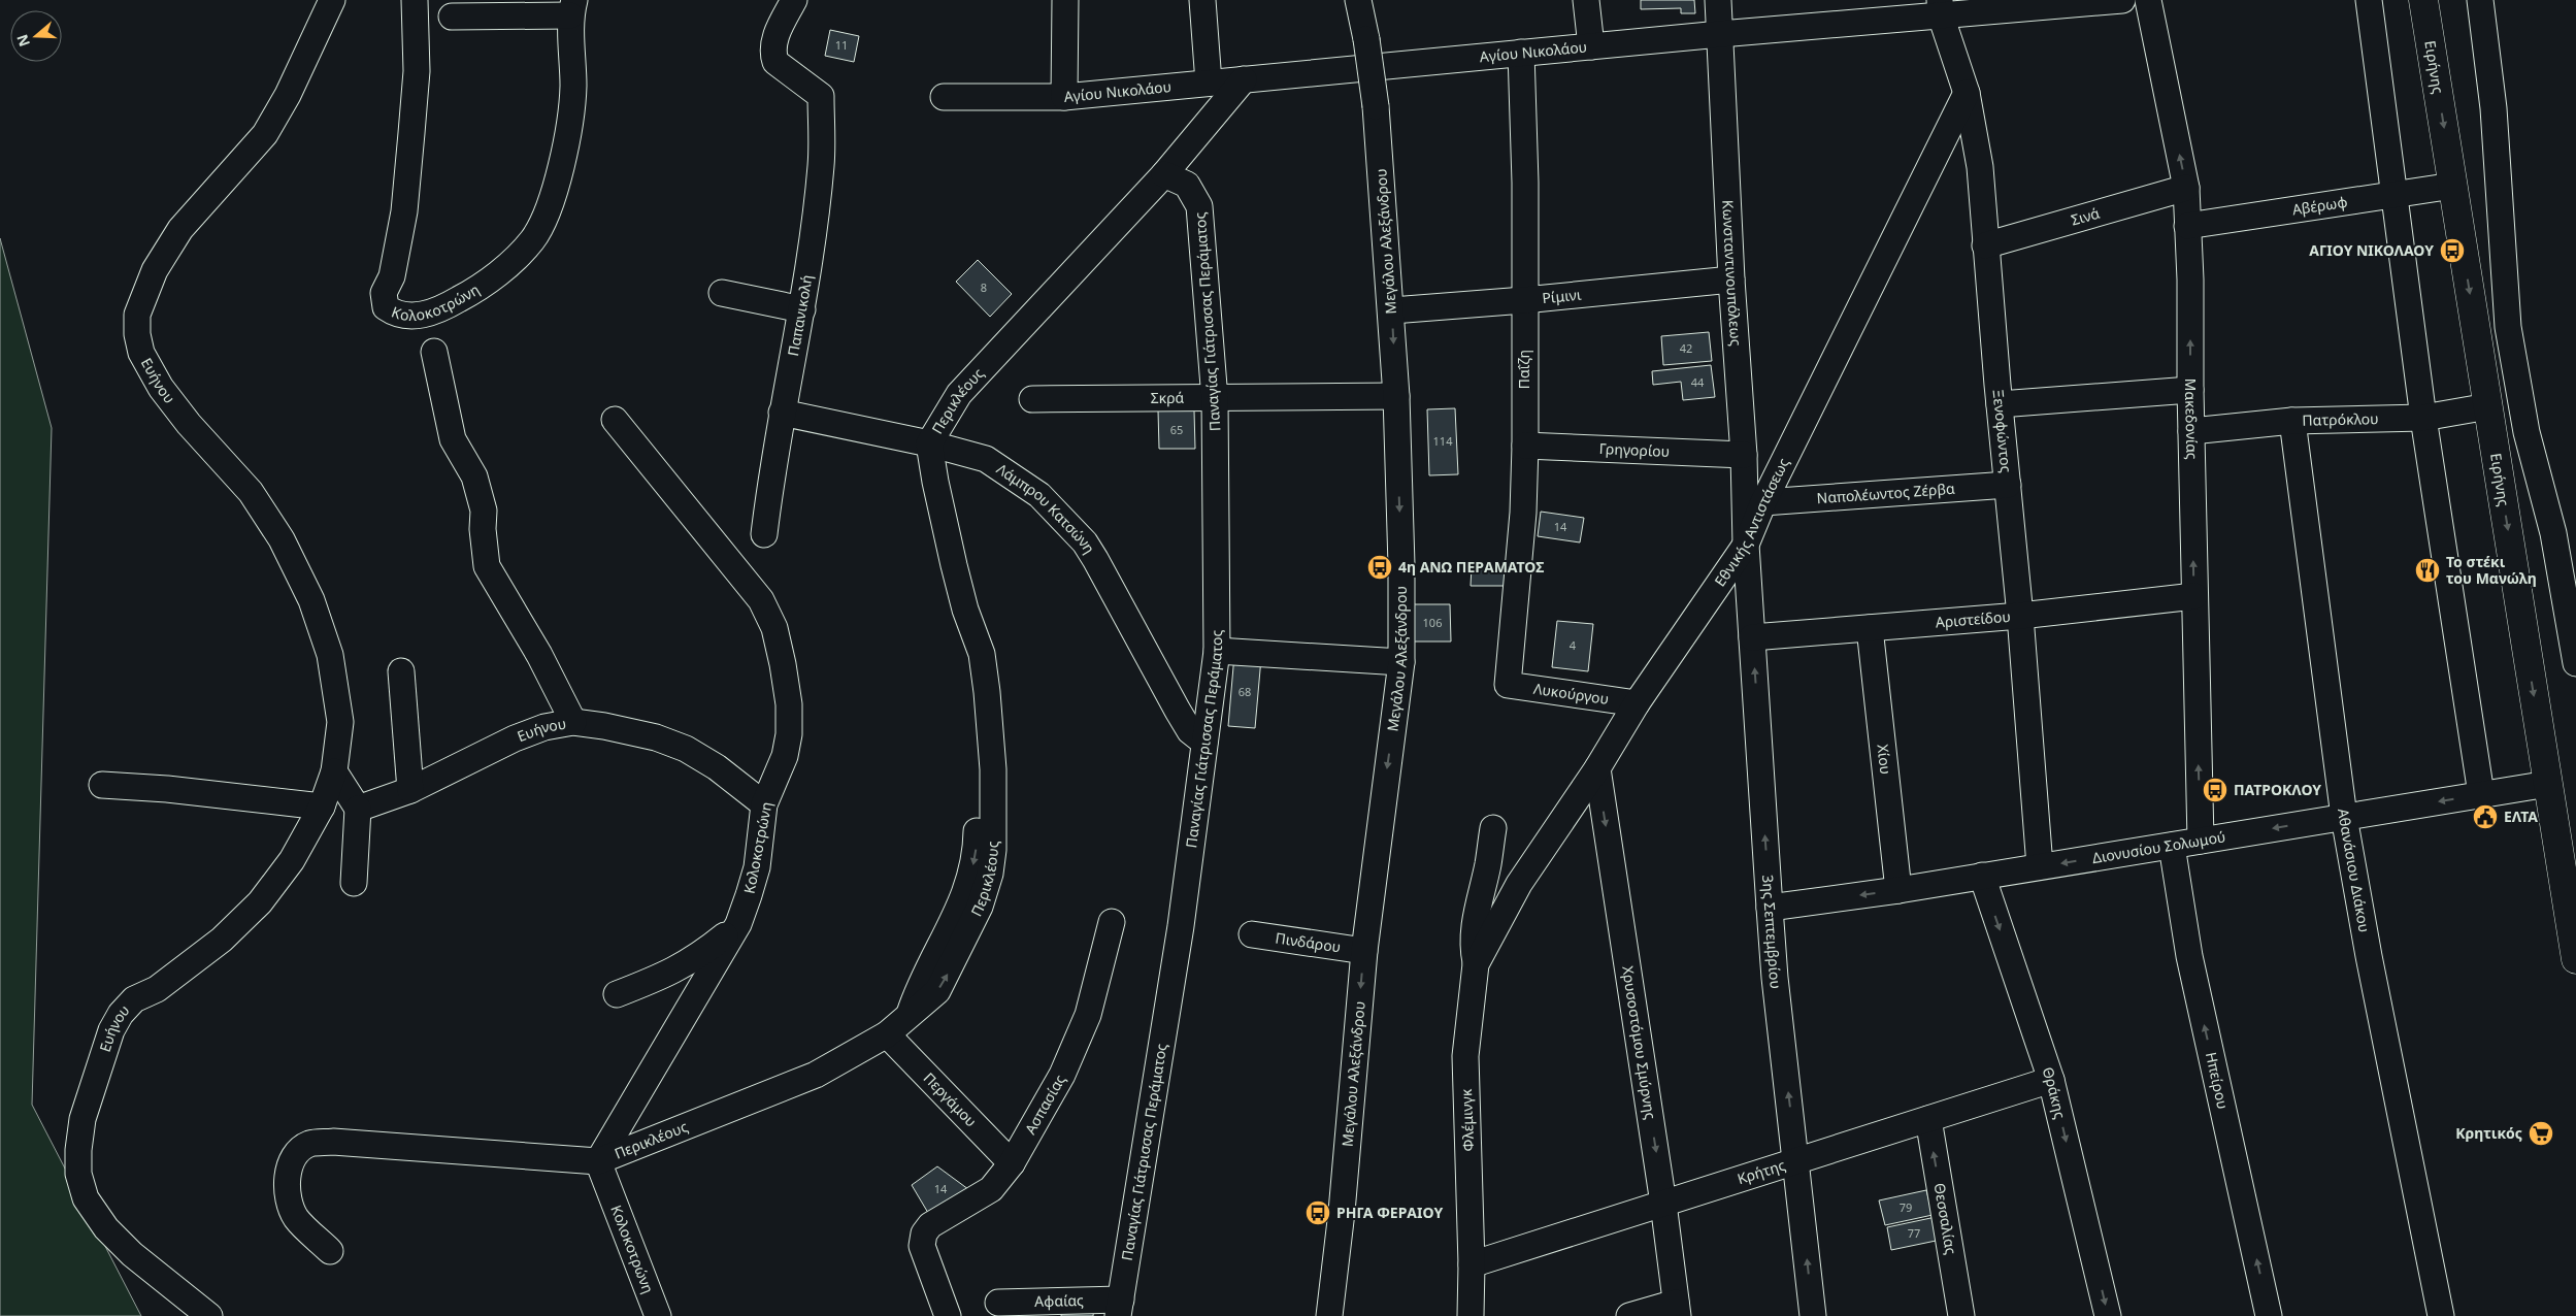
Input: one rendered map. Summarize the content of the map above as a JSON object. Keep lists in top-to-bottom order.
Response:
{
  "streets": {
    "main road": ["Ειρήνης"],
    "street": [
      "Αγίου Νικολάου",
      "Αβέρωφ",
      "Σινά",
      "Μεγάλου Αλεξάνδρου",
      "Κωνσταντινουπόλεως",
      "Κολοκοτρώνη",
      "Ρίμινι",
      "Παπανικολή",
      "Παναγίας Γιάτρισσας Περάματος",
      "Παΐζη",
      "Ευήνου",
      "Σκρά",
      "Περικλέους",
      "Μακεδονίας",
      "Πατρόκλου",
      "Ξενοφώντος",
      "Γρηγορίου",
      "Ναπολέωντος Ζέρβα",
      "Λάμπρου Κατσώνη",
      "Εθνικής Αντιστάσεως",
      "Αριστείδου",
      "Λυκούργου",
      "Χίου",
      "Διονυσίου Σολωμού",
      "Αθανάσιου Διάκου",
      "3ης Σεπτεμβρίου",
      "Πινδάρου",
      "Χρυσοστόμου Σμύρνης",
      "Ηπείρου",
      "Θράκης",
      "Περγάμου",
      "Ασπασίας",
      "Φλέμινγκ",
      "Κρήτης",
      "Θεσσαλίας",
      "Αφαίας"
    ]
  },
  "crossings": [
    ["Αγίου Νικολάου", "Κωνσταντινουπόλεως"],
    ["Αγίου Νικολάου", "Παΐζη"],
    ["Αγίου Νικολάου", "Περικλέους"],
    ["Αγίου Νικολάου", "Ξενοφώντος"],
    ["Ειρήνης", "Αβέρωφ"],
    ["Ειρήνης", "Πατρόκλου"],
    ["Ειρήνης", "Διονυσίου Σολωμού"],
    ["Αβέρωφ", "Μακεδονίας"],
    ["Σινά", "Μακεδονίας"],
    ["Σινά", "Ξενοφώντος"],
    ["Μεγάλου Αλεξάνδρου", "Ρίμινι"],
    ["Μεγάλου Αλεξάνδρου", "Σκρά"],
    ["Μεγάλου Αλεξάνδρου", "Πινδάρου"],
    ["Κωνσταντινουπόλεως", "Ρίμινι"],
    ["Κωνσταντινουπόλεως", "Γρηγορίου"],
    ["Κωνσταντινουπόλεως", "Εθνικής Αντιστάσεως"],
    ["Κωνσταντινουπόλεως", "3ης Σεπτεμβρίου"],
    ["Κολοκοτρώνη", "Ευήνου"],
    ["Κολοκοτρώνη", "Περικλέους"],
    ["Ρίμινι", "Παΐζη"],
    ["Παπανικολή", "Λάμπρου Κατσώνη"],
    ["Παναγίας Γιάτρισσας Περάματος", "Σκρά"],
    ["Παναγίας Γιάτρισσας Περάματος", "Περικλέους"],
    ["Παναγίας Γιάτρισσας Περάματος", "Λάμπρου Κατσώνη"],
    ["Παναγίας Γιάτρισσας Περάματος", "Αφαίας"],
    ["Παΐζη", "Γρηγορίου"],
    ["Παΐζη", "Λυκούργου"],
    ["Περικλέους", "Λάμπρου Κατσώνη"],
    ["Περικλέους", "Περγάμου"],
    ["Μακεδονίας", "Πατρόκλου"],
    ["Μακεδονίας", "Αριστείδου"],
    ["Μακεδονίας", "Διονυσίου Σολωμού"],
    ["Πατρόκλου", "Αθανάσιου Διάκου"],
    ["Ξενοφώντος", "Ναπολέωντος Ζέρβα"],
    ["Ξενοφώντος", "Εθνικής Αντιστάσεως"],
    ["Ξενοφώντος", "Αριστείδου"],
    ["Ξενοφώντος", "Διονυσίου Σολωμού"],
    ["Ναπολέωντος Ζέρβα", "Εθνικής Αντιστάσεως"],
    ["Εθνικής Αντιστάσεως", "Λυκούργου"],
    ["Εθνικής Αντιστάσεως", "3ης Σεπτεμβρίου"],
    ["Εθνικής Αντιστάσεως", "Χρυσοστόμου Σμύρνης"],
    ["Εθνικής Αντιστάσεως", "Φλέμινγκ"],
    ["Αριστείδου", "Χίου"],
    ["Αριστείδου", "3ης Σεπτεμβρίου"],
    ["Χίου", "Διονυσίου Σολωμού"],
    ["Διονυσίου Σολωμού", "Αθανάσιου Διάκου"],
    ["Διονυσίου Σολωμού", "3ης Σεπτεμβρίου"],
    ["Διονυσίου Σολωμού", "Ηπείρου"],
    ["Διονυσίου Σολωμού", "Θράκης"],
    ["3ης Σεπτεμβρίου", "Κρήτης"],
    ["Χρυσοστόμου Σμύρνης", "Κρήτης"],
    ["Θράκης", "Κρήτης"],
    ["Περγάμου", "Ασπασίας"],
    ["Φλέμινγκ", "Κρήτης"],
    ["Κρήτης", "Θεσσαλίας"]
  ],
  "one_way": [
    "Ειρήνης",
    "Μεγάλου Αλεξάνδρου",
    "Διονυσίου Σολωμού",
    "3ης Σεπτεμβρίου",
    "Ηπείρου",
    "Θράκης",
    "Θεσσαλίας"
  ],
  "places": {
    "bus stop": [
      "ΑΓΙΟΥ ΝΙΚΟΛΑΟΥ",
      "4η ΑΝΩ ΠΕΡΑΜΑΤΟΣ",
      "ΠΑΤΡΟΚΛΟΥ",
      "ΡΗΓΑ ΦΕΡΑΙΟΥ"
    ],
    "restaurant": ["Το στέκι του Μανώλη"],
    "public building": ["ΕΛΤΑ"],
    "supermarket": ["Κρητικός"]
  },
  "house_numbers": [
    "11",
    "8",
    "42",
    "44",
    "65",
    "114",
    "14",
    "106",
    "4",
    "68",
    "14",
    "79",
    "77"
  ],
  "north": "left"
}
